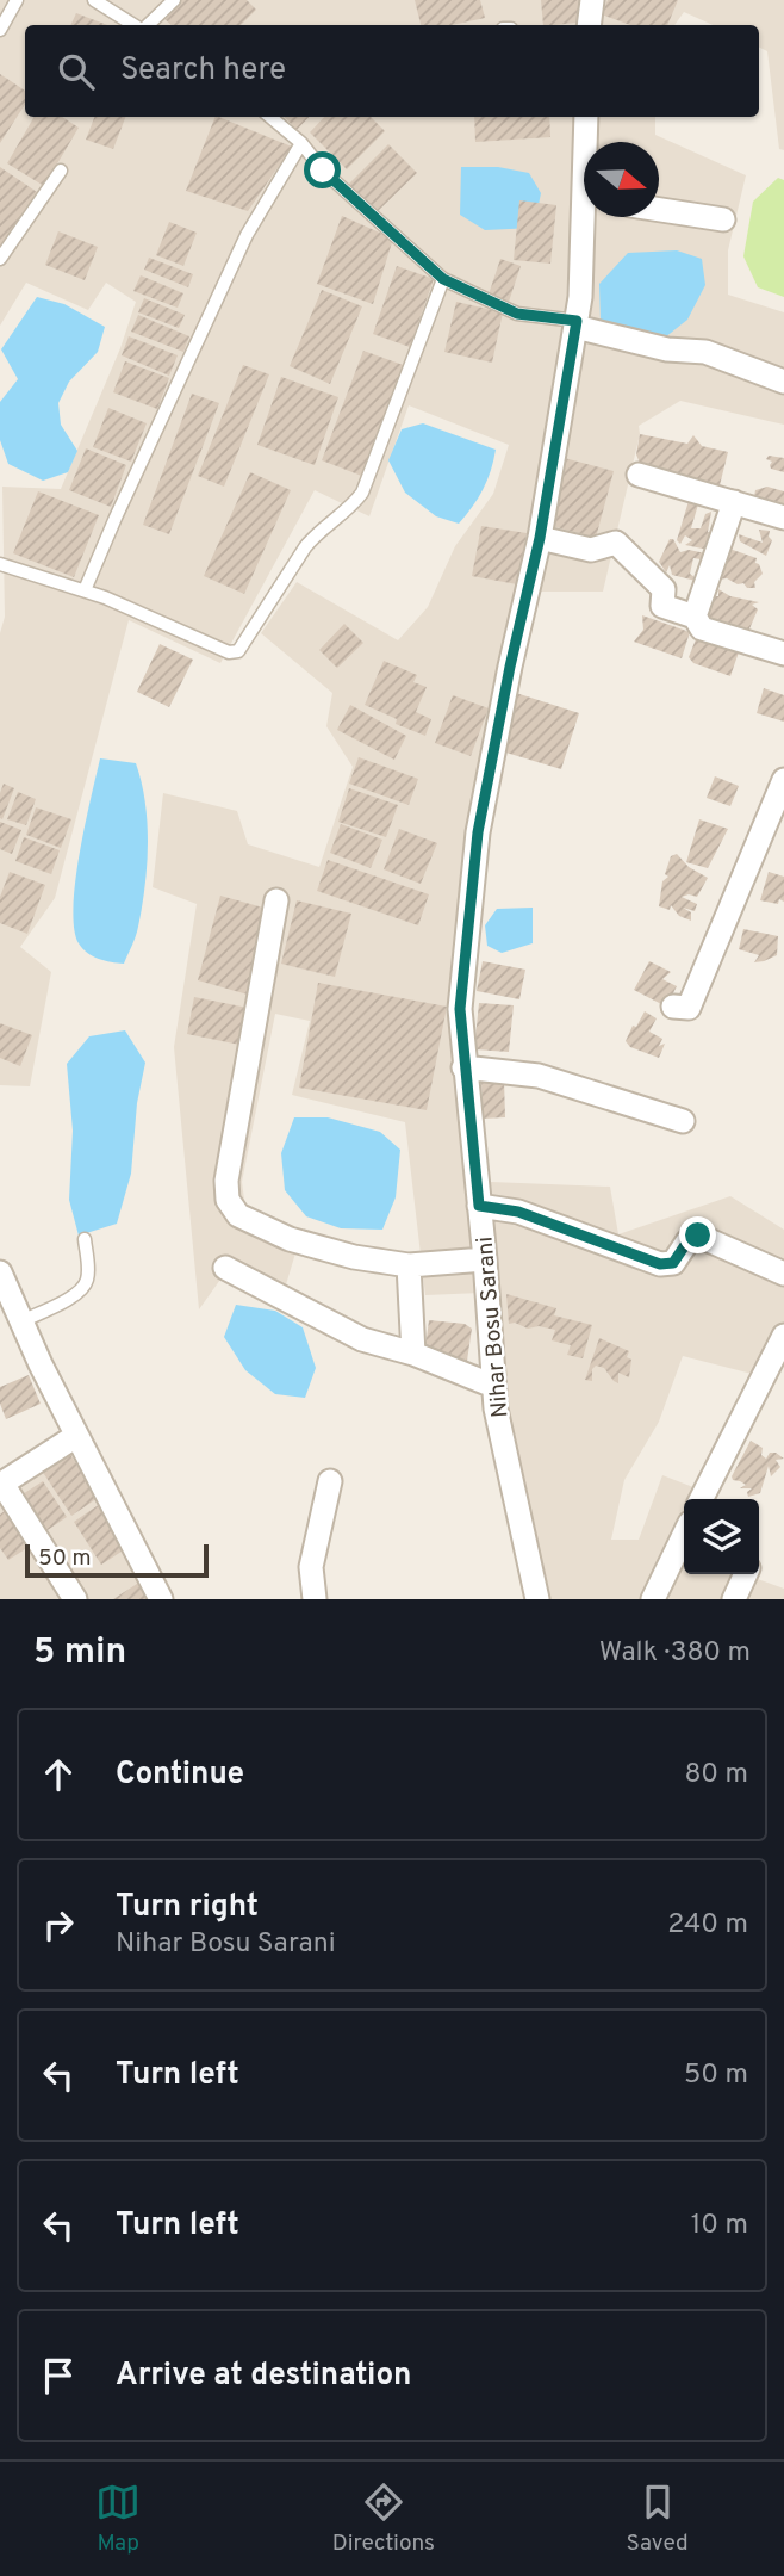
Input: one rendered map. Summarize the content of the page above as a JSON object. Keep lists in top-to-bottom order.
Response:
{
  "streets": {
    "street": ["Nihar Bosu Sarani"]
  },
  "scale_bar": "50 m",
  "north": "right",
  "page": {
    "search": "Search here",
    "scale": "50 m",
    "heading": ["5 min", "Walk · 380 m"],
    "list": [
      ["Continue", "80 m"],
      ["Turn right", "Nihar Bosu Sarani", "240 m"],
      ["Turn left", "50 m"],
      ["Turn left", "10 m"],
      "Arrive at destination"
    ],
    "nav": ["Map", "Directions", "Saved"]
  }
}
